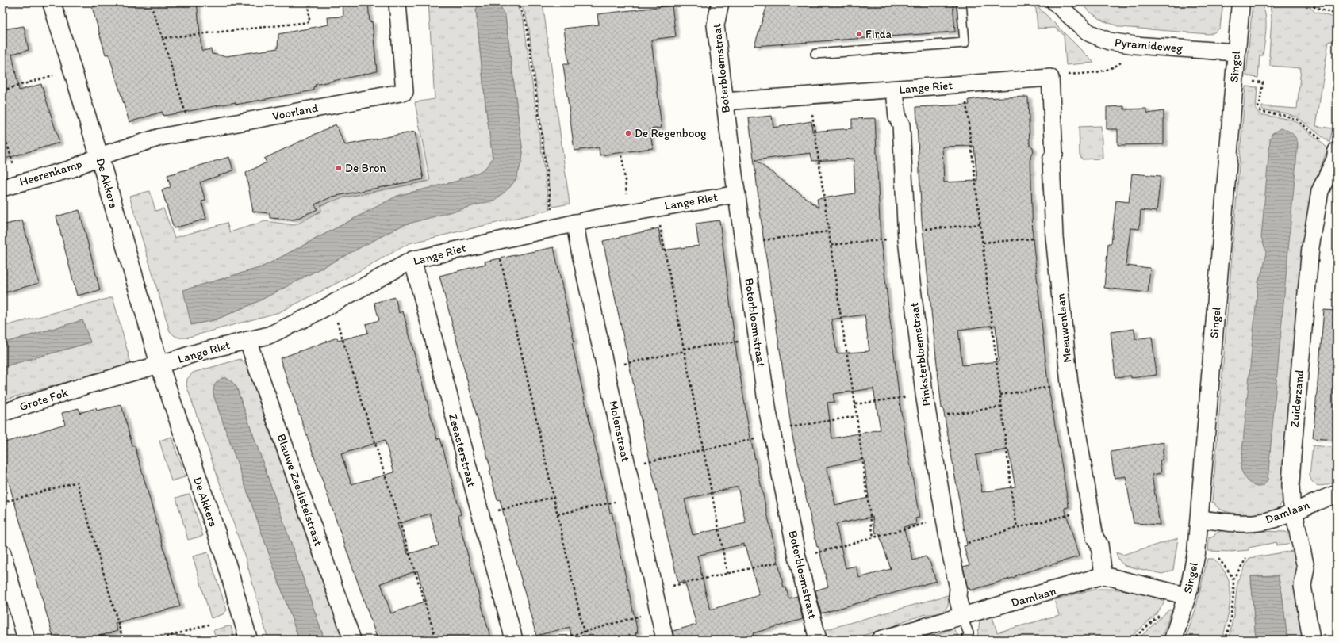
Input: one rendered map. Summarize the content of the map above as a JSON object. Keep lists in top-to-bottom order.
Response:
{
  "streets": {
    "street": [
      "Pyramideweg",
      "Singel",
      "Boterbloemstraat",
      "Lange Riet",
      "Voorland",
      "Heerenkamp",
      "De Akkers",
      "Meeuwenlaan",
      "Pinksterbloemstraat",
      "Zuiderzand",
      "Grote Fok",
      "Molenstraat",
      "Zeeasterstraat",
      "Blauwe Zeedistelstraat",
      "Damlaan"
    ]
  },
  "crossings": [
    ["Pyramideweg", "Singel"],
    ["Singel", "Damlaan"],
    ["Boterbloemstraat", "Lange Riet"],
    ["Lange Riet", "De Akkers"],
    ["Lange Riet", "Meeuwenlaan"],
    ["Lange Riet", "Pinksterbloemstraat"],
    ["Lange Riet", "Grote Fok"],
    ["Lange Riet", "Molenstraat"],
    ["Lange Riet", "Zeeasterstraat"],
    ["Lange Riet", "Blauwe Zeedistelstraat"],
    ["Voorland", "Heerenkamp"],
    ["Voorland", "De Akkers"],
    ["Heerenkamp", "De Akkers"],
    ["De Akkers", "Grote Fok"],
    ["Meeuwenlaan", "Damlaan"],
    ["Pinksterbloemstraat", "Damlaan"],
    ["Zuiderzand", "Damlaan"]
  ],
  "places": ["Firda", "De Regenboog", "De Bron"]
}
